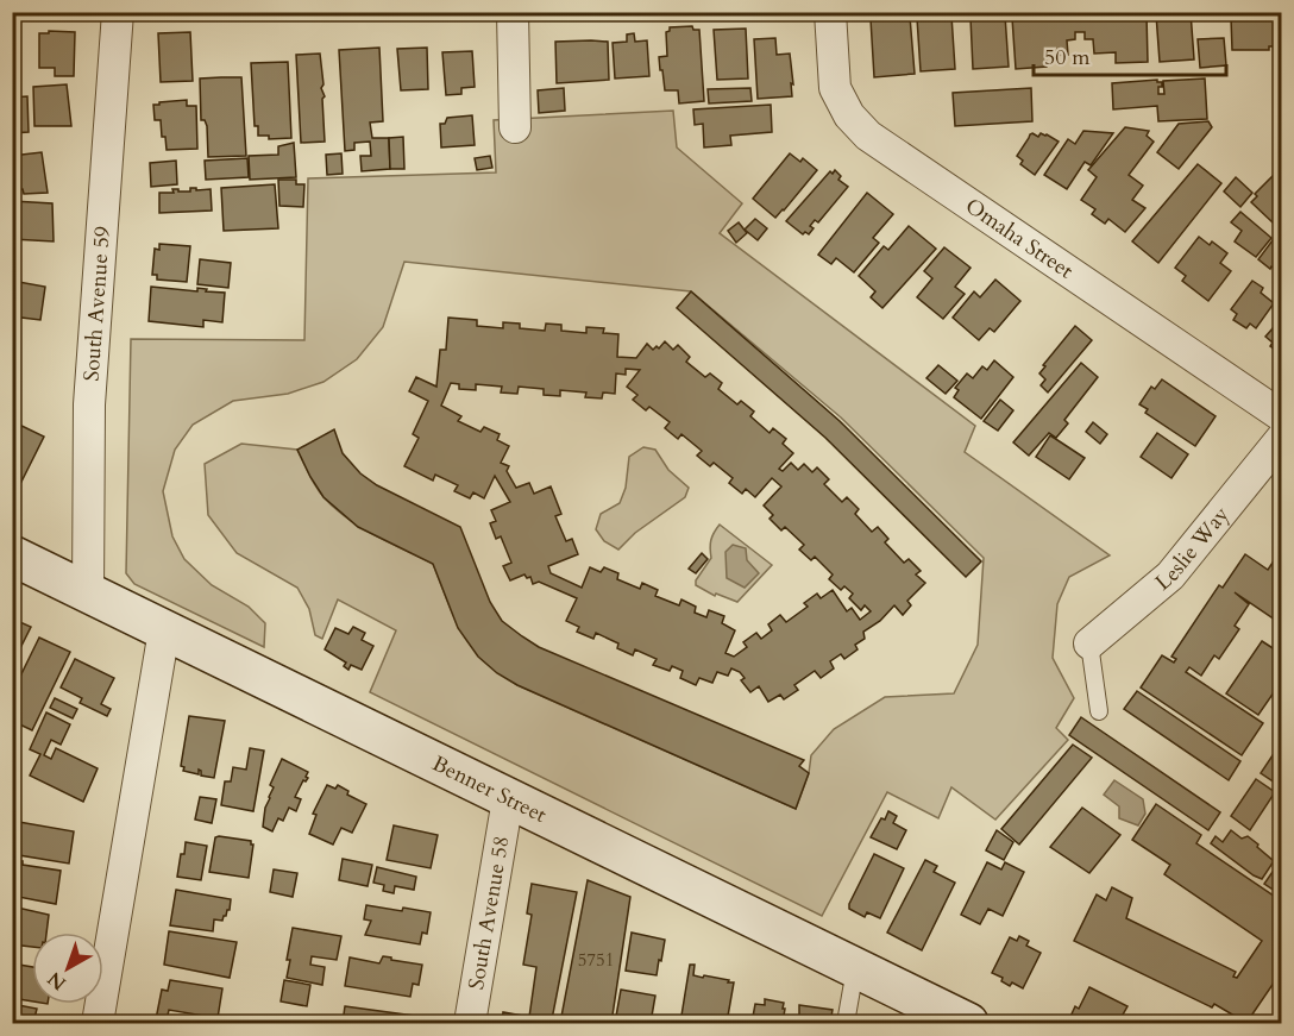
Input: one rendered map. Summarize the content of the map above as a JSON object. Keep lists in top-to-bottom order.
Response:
{
  "streets": {
    "street": [
      "Omaha Street",
      "South Avenue 59",
      "Leslie Way",
      "Benner Street",
      "South Avenue 58"
    ]
  },
  "crossings": [
    ["South Avenue 59", "Benner Street"],
    ["Benner Street", "South Avenue 58"]
  ],
  "house_numbers": ["5751"],
  "scale_bar": "50 m",
  "north": "bottom left"
}
